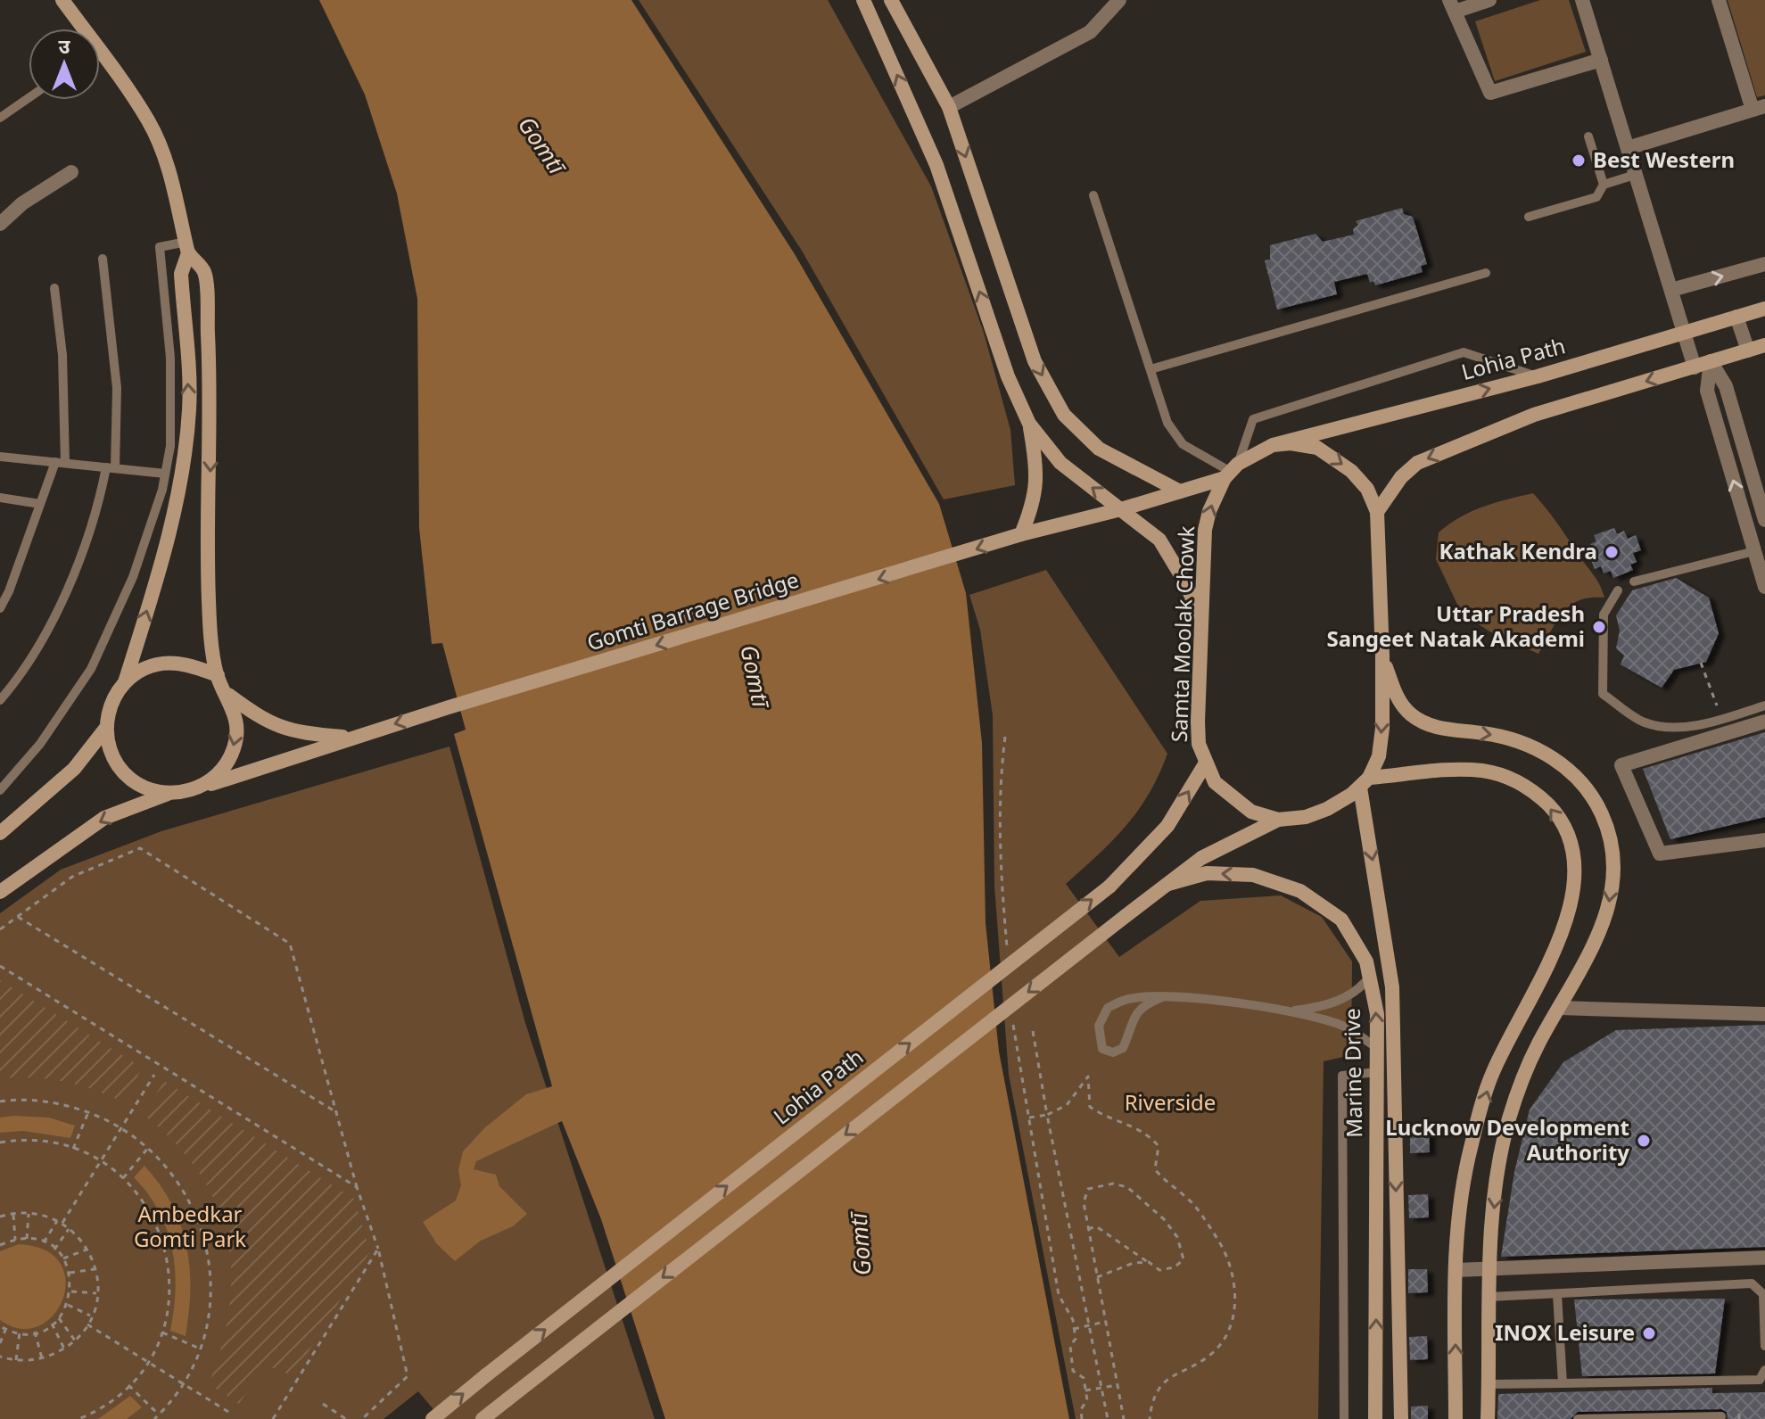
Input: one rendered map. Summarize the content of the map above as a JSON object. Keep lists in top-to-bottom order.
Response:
{
  "streets": {
    "main road": [
      "Lohia Path",
      "Gomti Barrage Bridge",
      "Samta Moolak Chowk",
      "Marine Drive"
    ]
  },
  "crossings": [
    ["Lohia Path", "Samta Moolak Chowk"],
    ["Gomti Barrage Bridge", "Samta Moolak Chowk"],
    ["Samta Moolak Chowk", "Marine Drive"]
  ],
  "one_way": ["Gomti Barrage Bridge"],
  "water": ["Gomtī"],
  "parks": ["Riverside", "Ambedkar Gomti Park"],
  "places": [
    "Best Western",
    "Kathak Kendra",
    "Uttar Pradesh Sangeet Natak Akademi",
    "Lucknow Development Authority",
    "INOX Leisure"
  ],
  "north": "top"
}
